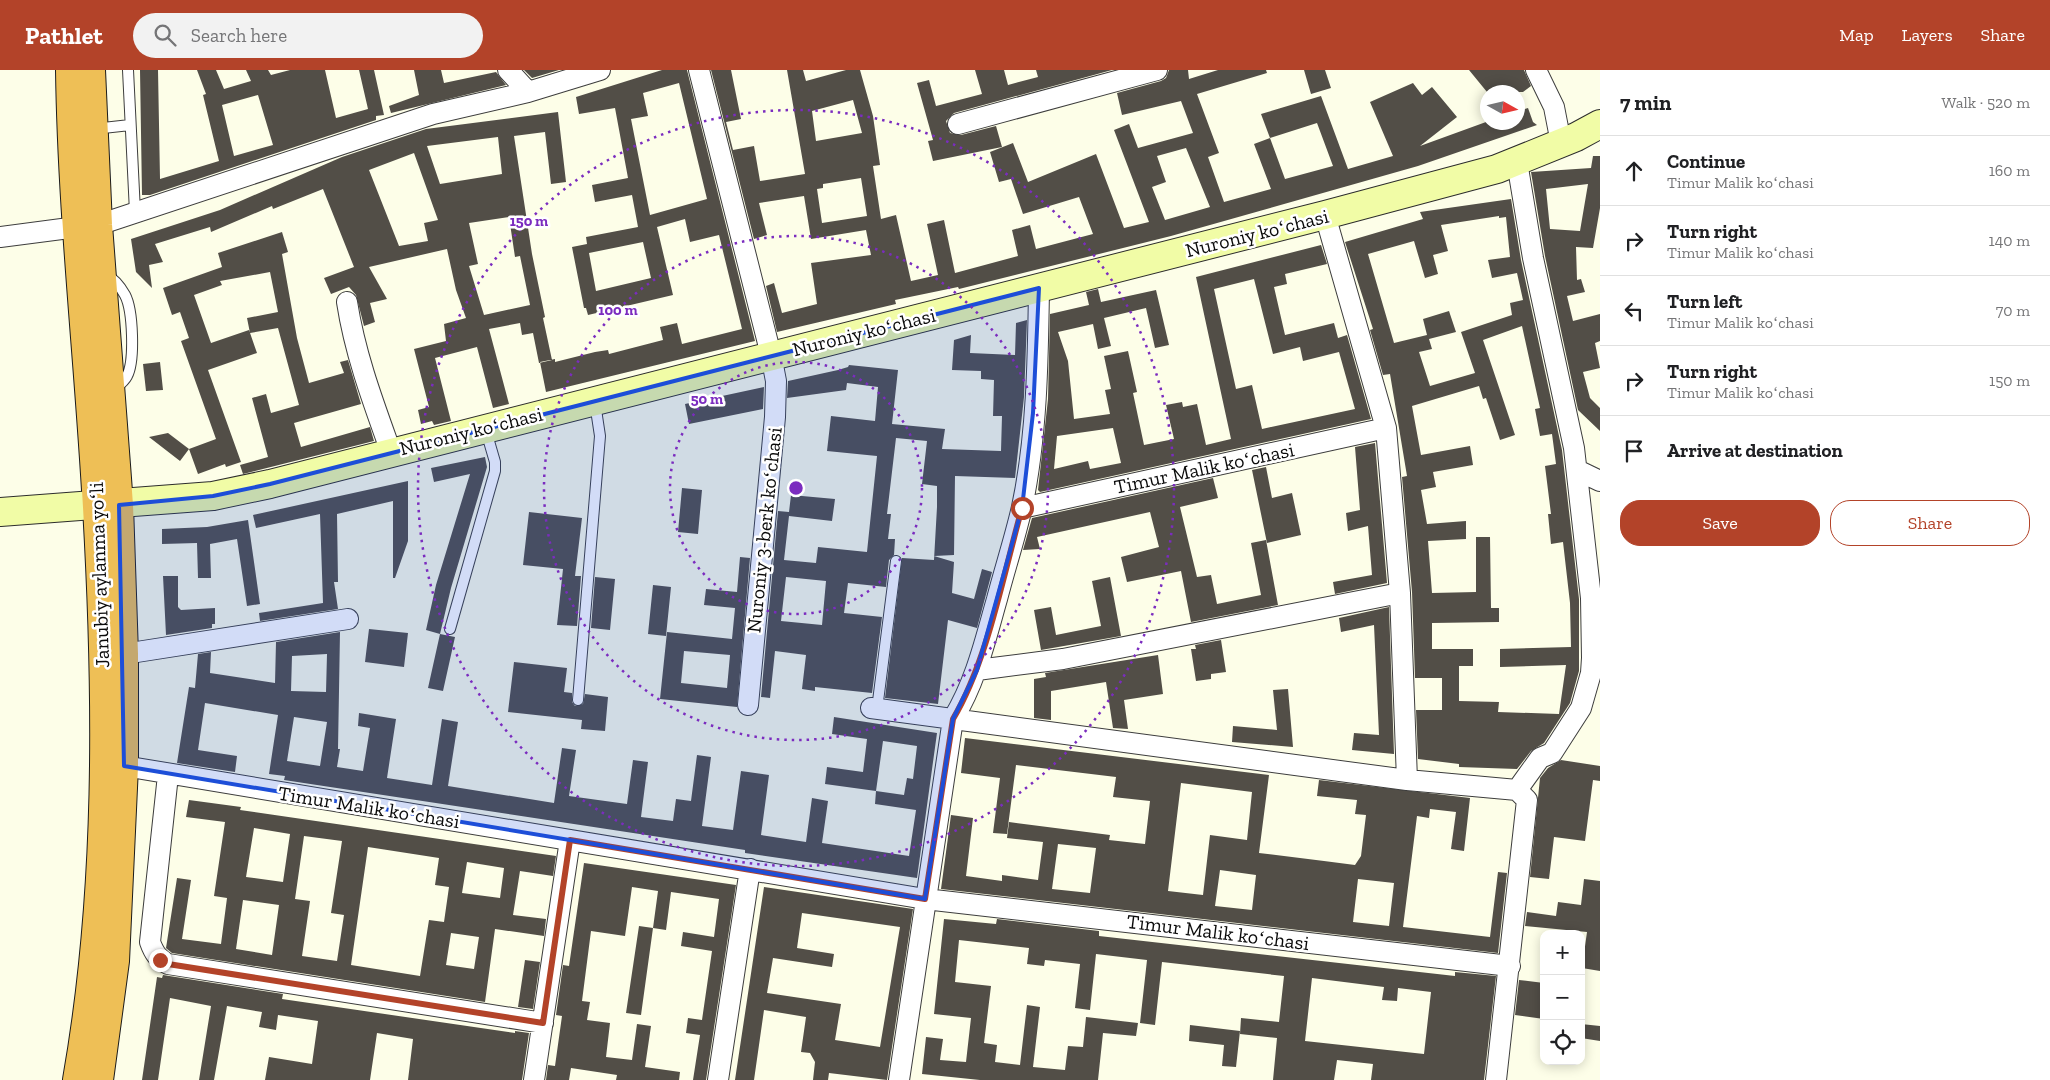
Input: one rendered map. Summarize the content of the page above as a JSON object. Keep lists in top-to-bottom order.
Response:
{
  "streets": {
    "highway": ["Janubiy aylanma yoʻli"],
    "street": ["Nuroniy koʻchasi", "Timur Malik koʻchasi", "Nuroniy 3-berk koʻchasi"]
  },
  "crossings": [
    ["Nuroniy koʻchasi", "Nuroniy 3-berk koʻchasi"],
    ["Nuroniy koʻchasi", "Janubiy aylanma yoʻli"],
    ["Timur Malik koʻchasi", "Janubiy aylanma yoʻli"]
  ],
  "north": "right",
  "page": {
    "header": "Pathlet",
    "search": "Search here",
    "nav": ["Map", "Layers", "Share"],
    "heading": ["7 min", "Walk · 520 m"],
    "list": [
      ["Continue", "Timur Malik koʻchasi", "160 m"],
      ["Turn right", "Timur Malik koʻchasi", "140 m"],
      ["Turn left", "Timur Malik koʻchasi", "70 m"],
      ["Turn right", "Timur Malik koʻchasi", "150 m"],
      "Arrive at destination"
    ],
    "buttons": ["Save", "Share"],
    "map_buttons": ["+", "−"]
  },
  "rings": ["150 m", "100 m", "50 m"]
}
